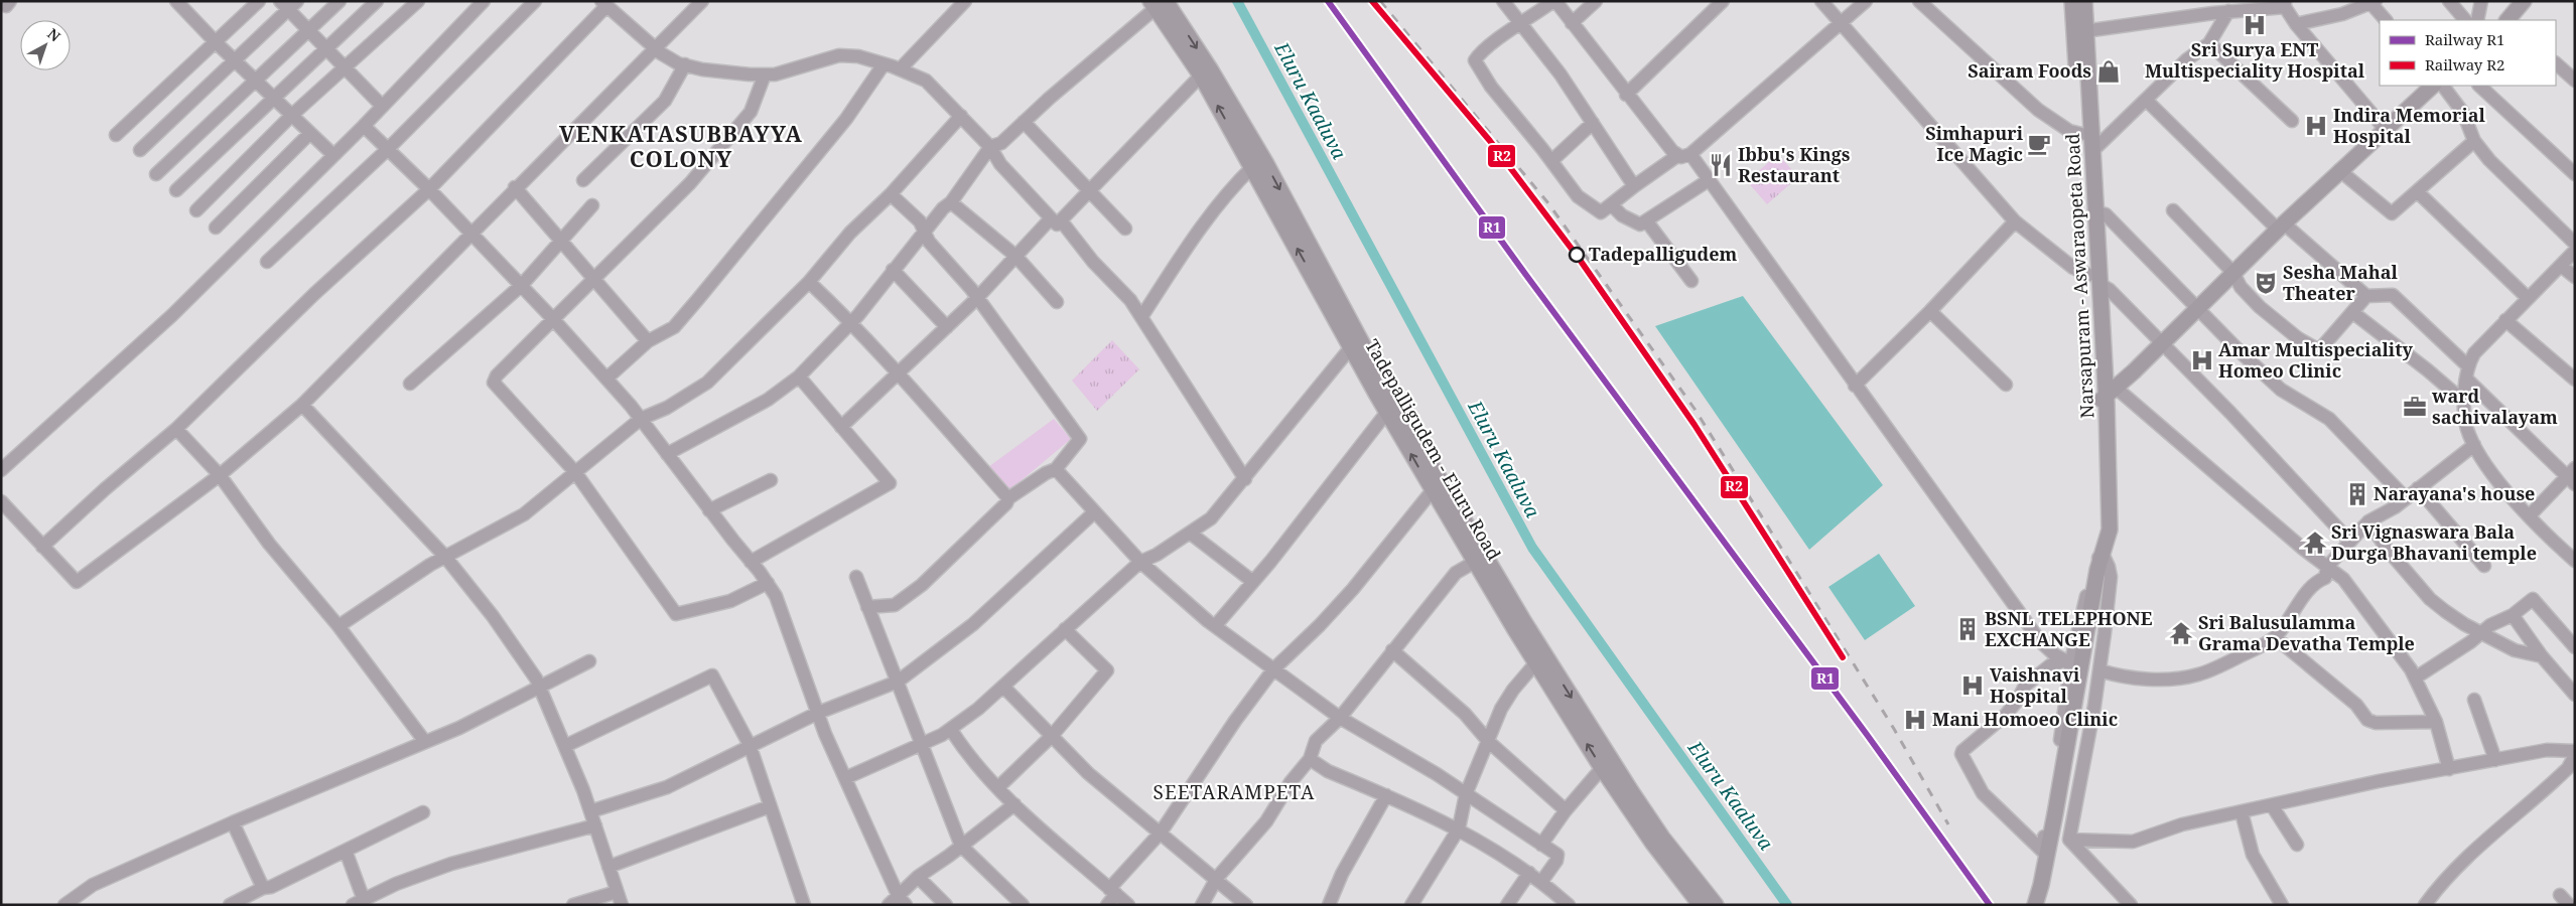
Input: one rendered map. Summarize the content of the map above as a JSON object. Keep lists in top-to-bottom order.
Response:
{
  "streets": {
    "main road": ["Narsapuram - Aswaraopeta Road", "Tadepalligudem - Eluru Road"]
  },
  "districts": ["VENKATASUBBAYYA COLONY", "SEETARAMPETA"],
  "water": ["Eluru Kaaluva"],
  "places": {
    "hospital": [
      "Sri Surya ENT Multispeciality Hospital",
      "Indira Memorial Hospital",
      "Amar Multispeciality Homeo Clinic",
      "Vaishnavi Hospital",
      "Mani Homoeo Clinic"
    ],
    "shop": ["Sairam Foods"],
    "cafe": ["Simhapuri Ice Magic"],
    "restaurant": ["Ibbu's Kings Restaurant"],
    "other": ["Tadepalligudem"],
    "theatre": ["Sesha Mahal Theater"],
    "office": ["ward sachivalayam"],
    "building": ["Narayana's house", "BSNL TELEPHONE EXCHANGE"],
    "temple": ["Sri Vignaswara Bala Durga Bhavani temple", "Sri Balusulamma Grama Devatha Temple"]
  },
  "lines": ["rail line R1", "rail line R2"],
  "legend": ["Railway R1", "Railway R2"],
  "north": "top right"
}
